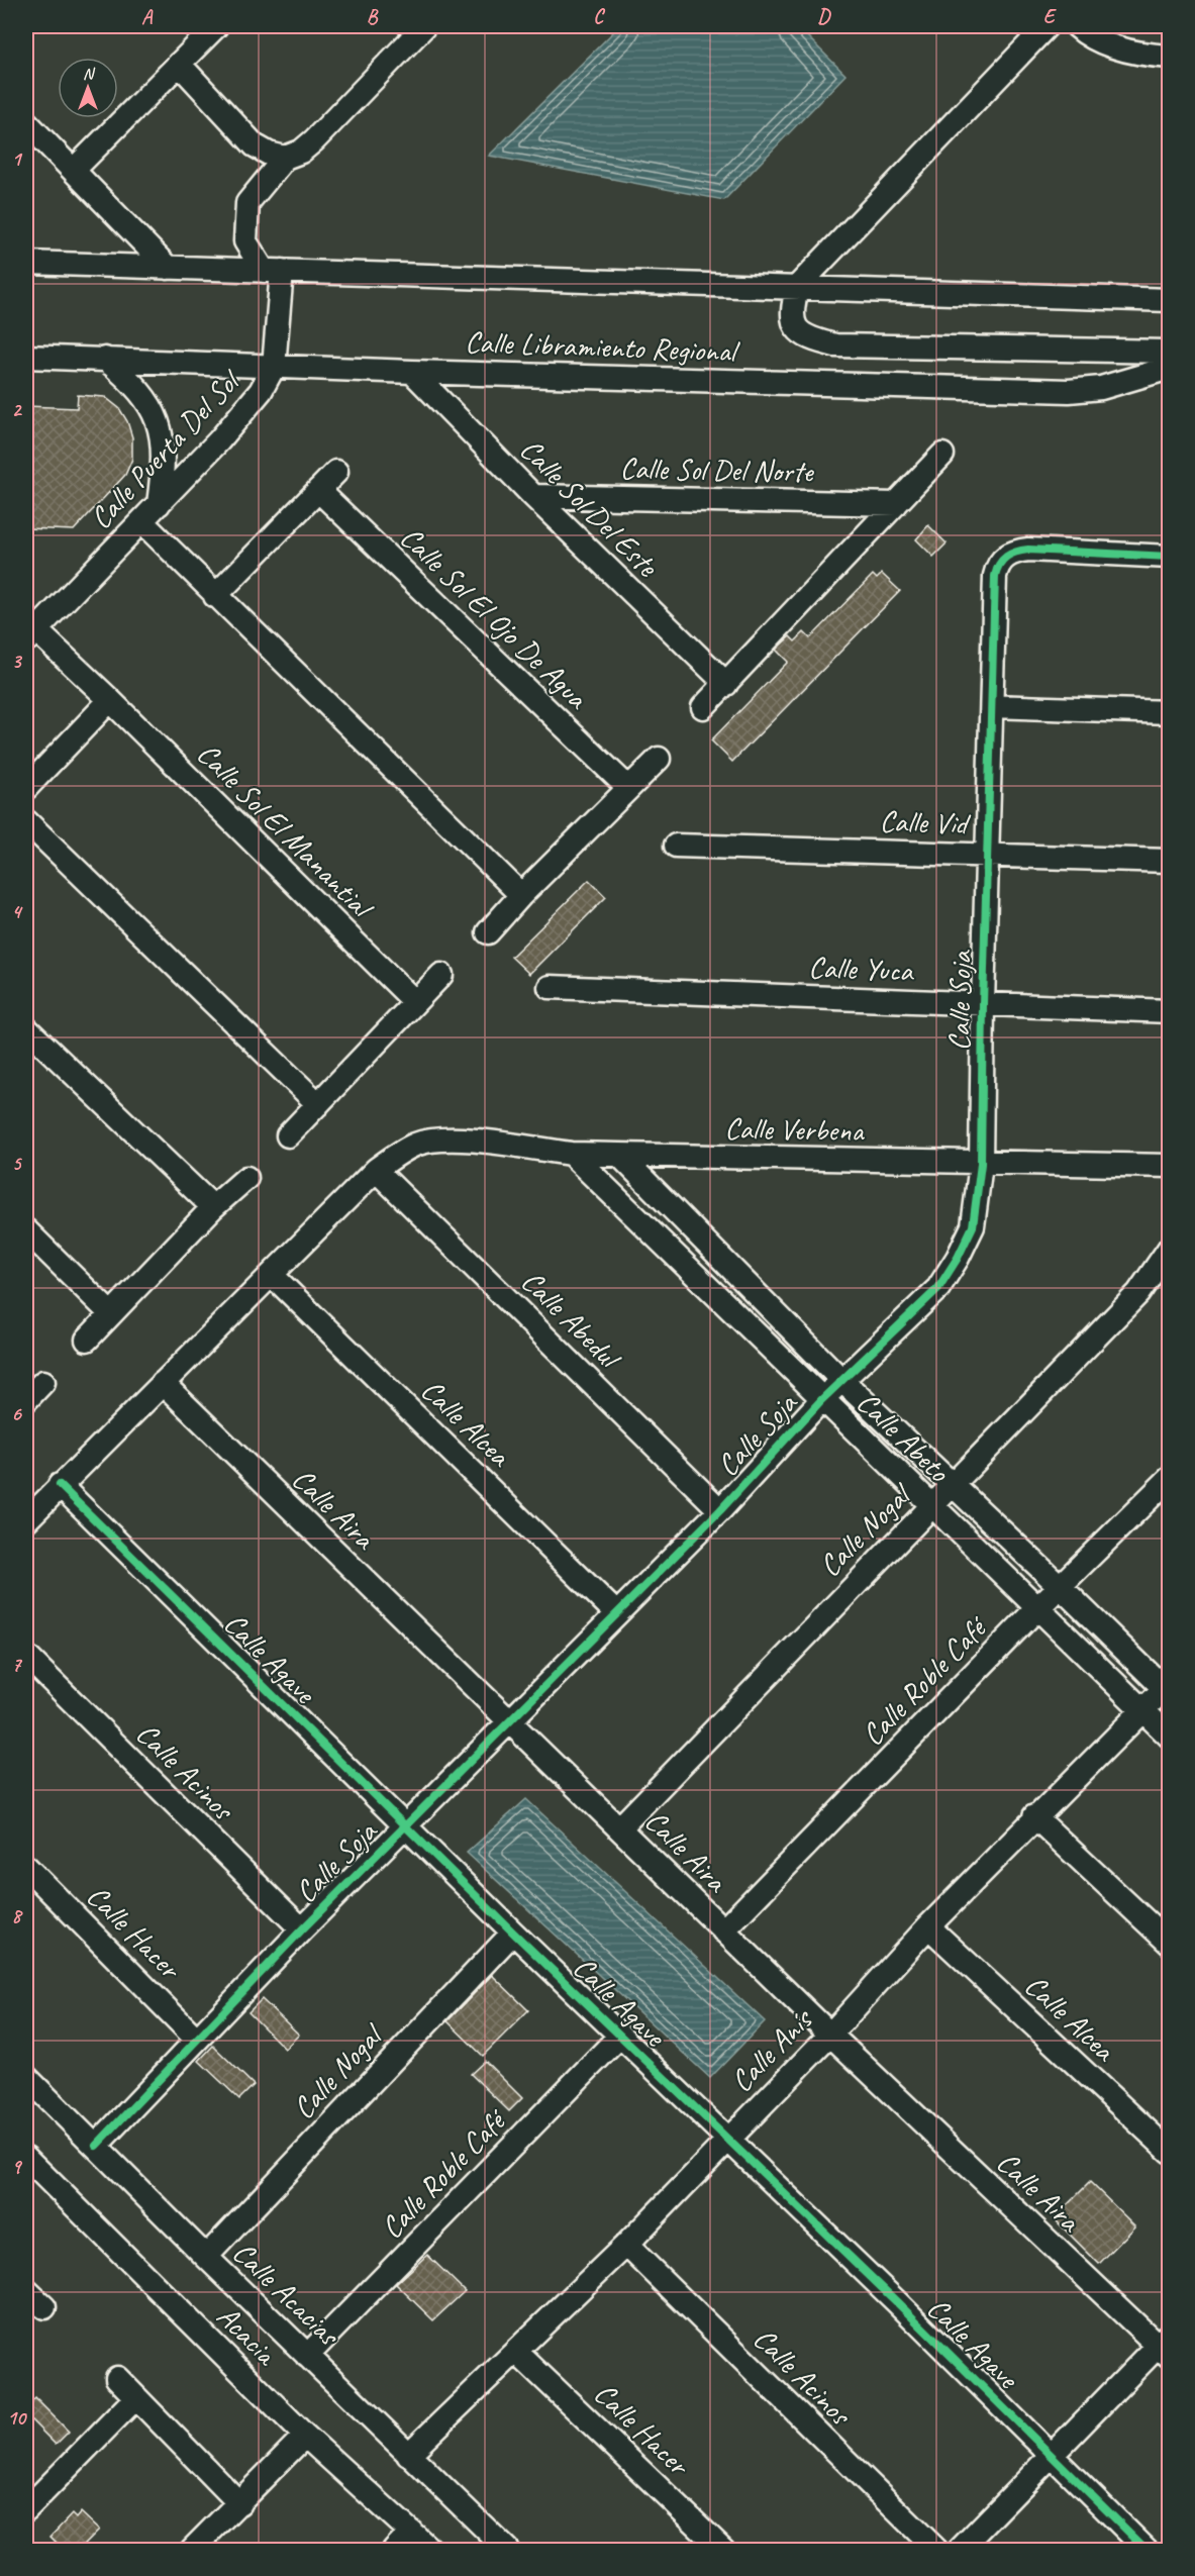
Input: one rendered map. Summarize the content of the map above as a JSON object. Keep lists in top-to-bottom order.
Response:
{
  "streets": {
    "street": [
      "Calle Libramiento Regional",
      "Calle Puerta Del Sol",
      "Calle Sol Del Norte",
      "Calle Sol Del Este",
      "Calle Sol El Ojo De Agua",
      "Calle Vid",
      "Calle Sol El Manantial",
      "Calle Yuca",
      "Calle Soja",
      "Calle Verbena",
      "Calle Abedul",
      "Calle Alcea",
      "Calle Abeto",
      "Calle Aira",
      "Calle Nogal",
      "Calle Agave",
      "Calle Roble Café",
      "Calle Acinos",
      "Calle Hacer",
      "Calle Anís",
      "Calle Acacias",
      "Acacia"
    ]
  },
  "crossings": [
    ["Calle Libramiento Regional", "Calle Puerta Del Sol"],
    ["Calle Libramiento Regional", "Calle Sol Del Este"],
    ["Calle Puerta Del Sol", "Calle Sol El Manantial"],
    ["Calle Sol Del Norte", "Calle Sol Del Este"],
    ["Calle Vid", "Calle Soja"],
    ["Calle Yuca", "Calle Soja"],
    ["Calle Soja", "Calle Verbena"],
    ["Calle Soja", "Calle Abedul"],
    ["Calle Soja", "Calle Alcea"],
    ["Calle Soja", "Calle Abeto"],
    ["Calle Soja", "Calle Aira"],
    ["Calle Soja", "Calle Agave"],
    ["Calle Soja", "Calle Acinos"],
    ["Calle Soja", "Calle Hacer"],
    ["Calle Soja", "Calle Acacias"],
    ["Calle Verbena", "Calle Abedul"],
    ["Calle Verbena", "Calle Abeto"],
    ["Calle Alcea", "Calle Anís"],
    ["Calle Abeto", "Calle Nogal"],
    ["Calle Abeto", "Calle Roble Café"],
    ["Calle Abeto", "Calle Anís"],
    ["Calle Aira", "Calle Nogal"],
    ["Calle Aira", "Calle Roble Café"],
    ["Calle Aira", "Calle Anís"],
    ["Calle Nogal", "Calle Agave"],
    ["Calle Nogal", "Calle Acacias"],
    ["Calle Agave", "Calle Roble Café"],
    ["Calle Agave", "Calle Anís"],
    ["Calle Roble Café", "Calle Acacias"],
    ["Calle Acinos", "Calle Anís"],
    ["Calle Hacer", "Calle Anís"],
    ["Calle Anís", "Calle Acacias"]
  ],
  "north": "top",
  "grid": {
    "columns": [
      "A",
      "B",
      "C",
      "D",
      "E"
    ],
    "rows": [
      "1",
      "2",
      "3",
      "4",
      "5",
      "6",
      "7",
      "8",
      "9",
      "10"
    ]
  }
}
